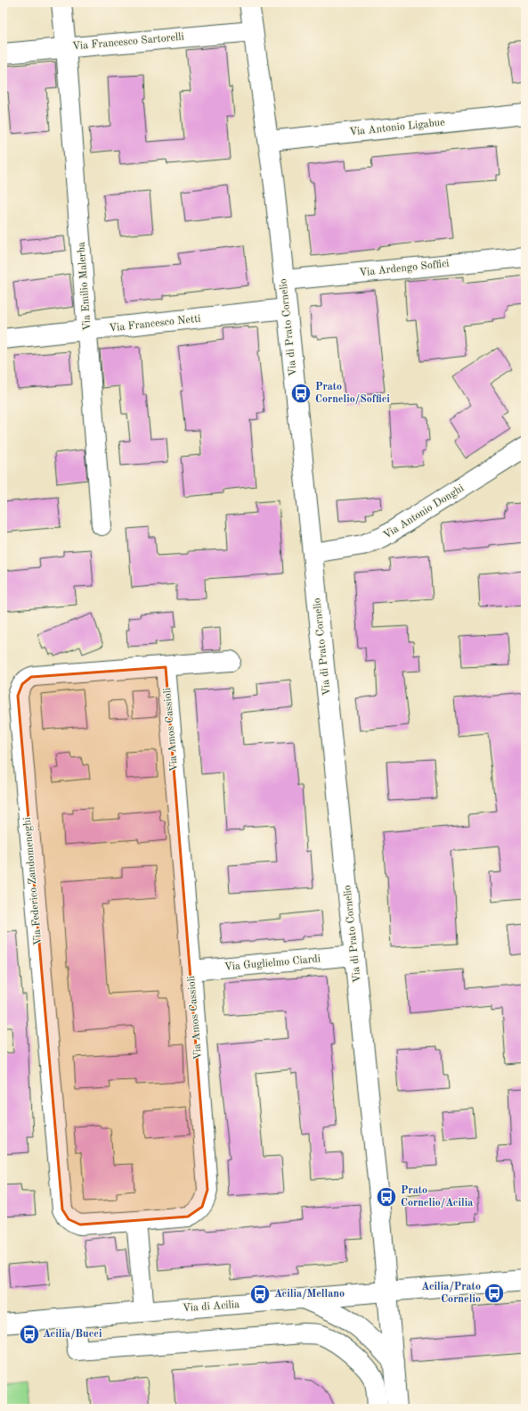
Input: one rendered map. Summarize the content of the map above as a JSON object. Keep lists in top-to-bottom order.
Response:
{
  "streets": {
    "street": [
      "Via Francesco Sartorelli",
      "Via Antonio Ligabue",
      "Via Ardengo Soffici",
      "Via Emilio Malerba",
      "Via Francesco Netti",
      "Via di Prato Cornelio",
      "Via Antonio Donghi",
      "Via Amos Cassioli",
      "Via Federico Zandomeneghi",
      "Via Guglielmo Ciardi",
      "Via di Acilia"
    ]
  },
  "crossings": [
    ["Via Francesco Sartorelli", "Via Emilio Malerba"],
    ["Via Francesco Sartorelli", "Via di Prato Cornelio"],
    ["Via Antonio Ligabue", "Via di Prato Cornelio"],
    ["Via Ardengo Soffici", "Via di Prato Cornelio"],
    ["Via Emilio Malerba", "Via Francesco Netti"],
    ["Via Francesco Netti", "Via di Prato Cornelio"],
    ["Via di Prato Cornelio", "Via Antonio Donghi"],
    ["Via di Prato Cornelio", "Via Guglielmo Ciardi"],
    ["Via di Prato Cornelio", "Via di Acilia"],
    ["Via Amos Cassioli", "Via Federico Zandomeneghi"],
    ["Via Amos Cassioli", "Via Guglielmo Ciardi"]
  ],
  "places": {
    "bus stop": [
      "Prato Cornelio/Soffici",
      "Prato Cornelio/Acilia",
      "Acilia/Prato Cornelio",
      "Acilia/Mellano",
      "Acilia/Bucci"
    ]
  }
}
